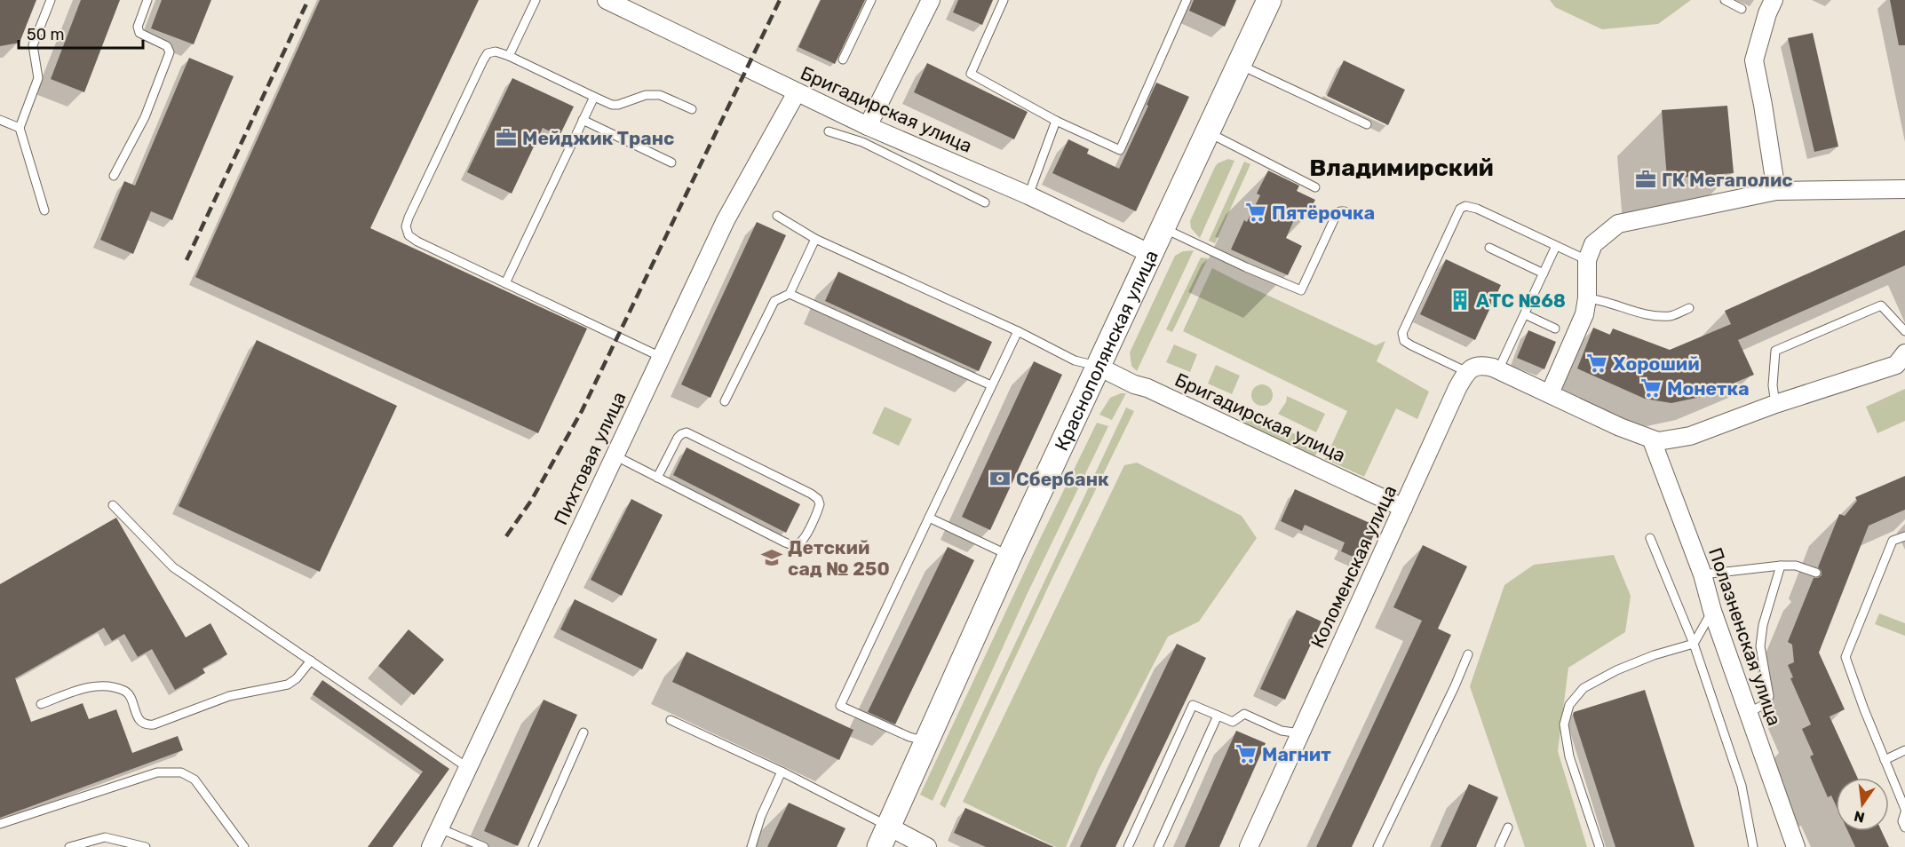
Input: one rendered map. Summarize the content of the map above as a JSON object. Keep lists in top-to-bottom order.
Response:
{
  "streets": {
    "main road": ["Краснополянская улица"],
    "street": [
      "Бригадирская улица",
      "Пихтовая улица",
      "Коломенская улица",
      "Полазненская улица"
    ]
  },
  "crossings": [
    ["Бригадирская улица", "Краснополянская улица"],
    ["Бригадирская улица", "Пихтовая улица"],
    ["Бригадирская улица", "Коломенская улица"]
  ],
  "districts": ["Владимирский"],
  "places": {
    "office": ["Мейджик Транс", "ГК Мегаполис"],
    "supermarket": [
      "Пятёрочка",
      "Хороший",
      "Монетка",
      "Магнит"
    ],
    "building": ["АТС №68"],
    "bank": ["Сбербанк"],
    "school or university": ["Детский сад № 250"]
  },
  "scale_bar": "50 m",
  "north": "bottom"
}
